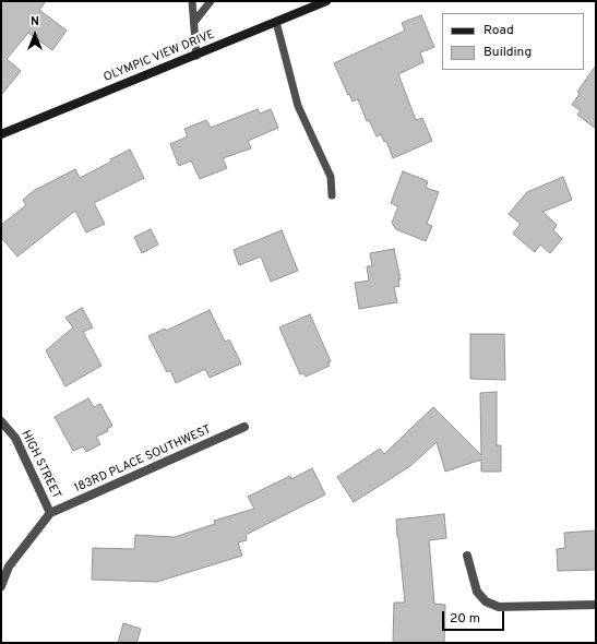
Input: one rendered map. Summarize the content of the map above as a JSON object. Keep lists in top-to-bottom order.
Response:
{
  "streets": {
    "main road": ["OLYMPIC VIEW DRIVE"],
    "street": ["183RD PLACE SOUTHWEST", "HIGH STREET"]
  },
  "crossings": [
    ["183RD PLACE SOUTHWEST", "HIGH STREET"]
  ],
  "legend": ["Road", "Building"],
  "scale_bar": "20 m",
  "north": "top"
}
